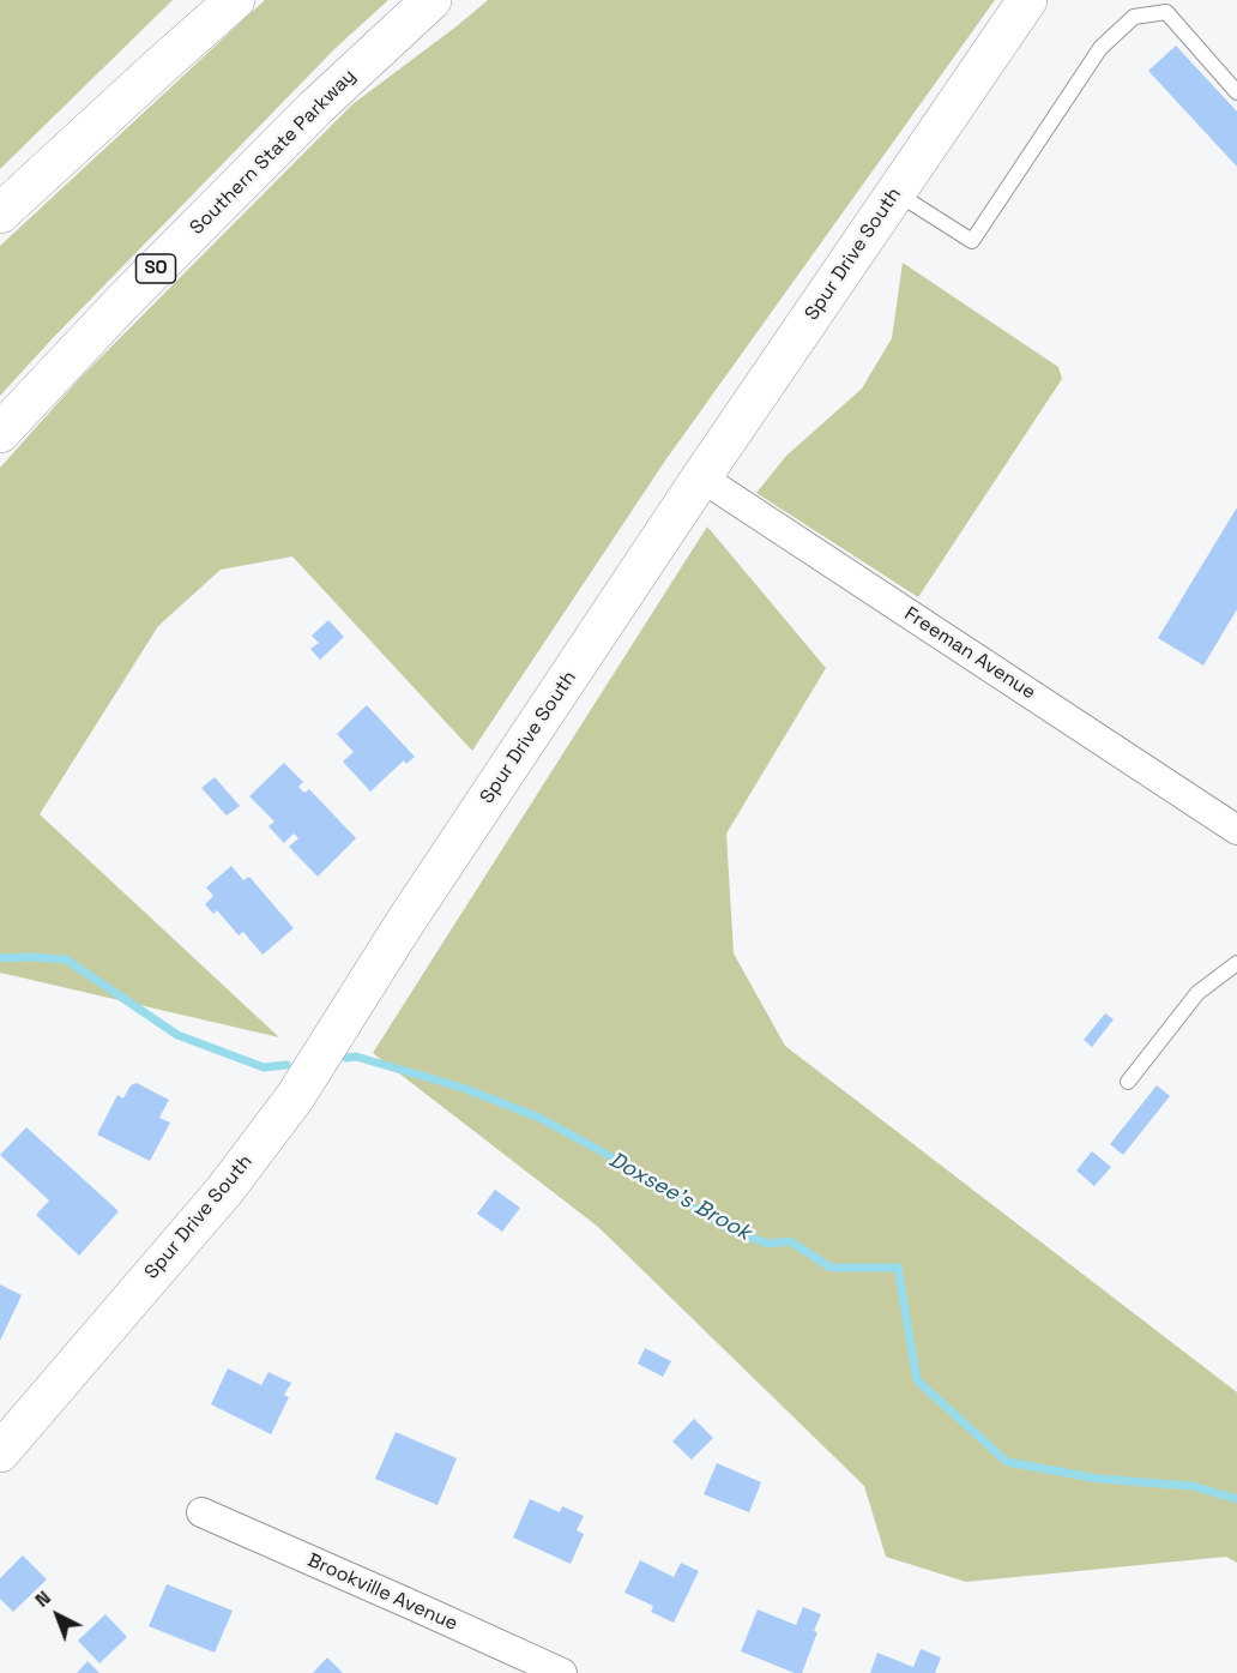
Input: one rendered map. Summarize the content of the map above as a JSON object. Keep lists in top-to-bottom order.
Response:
{
  "streets": {
    "main road": ["Southern State Parkway", "Spur Drive South", "SO"],
    "street": ["Freeman Avenue", "Brookville Avenue"]
  },
  "crossings": [
    ["Spur Drive South", "Freeman Avenue"]
  ],
  "water": ["Doxsee's Brook"],
  "north": "top left"
}
